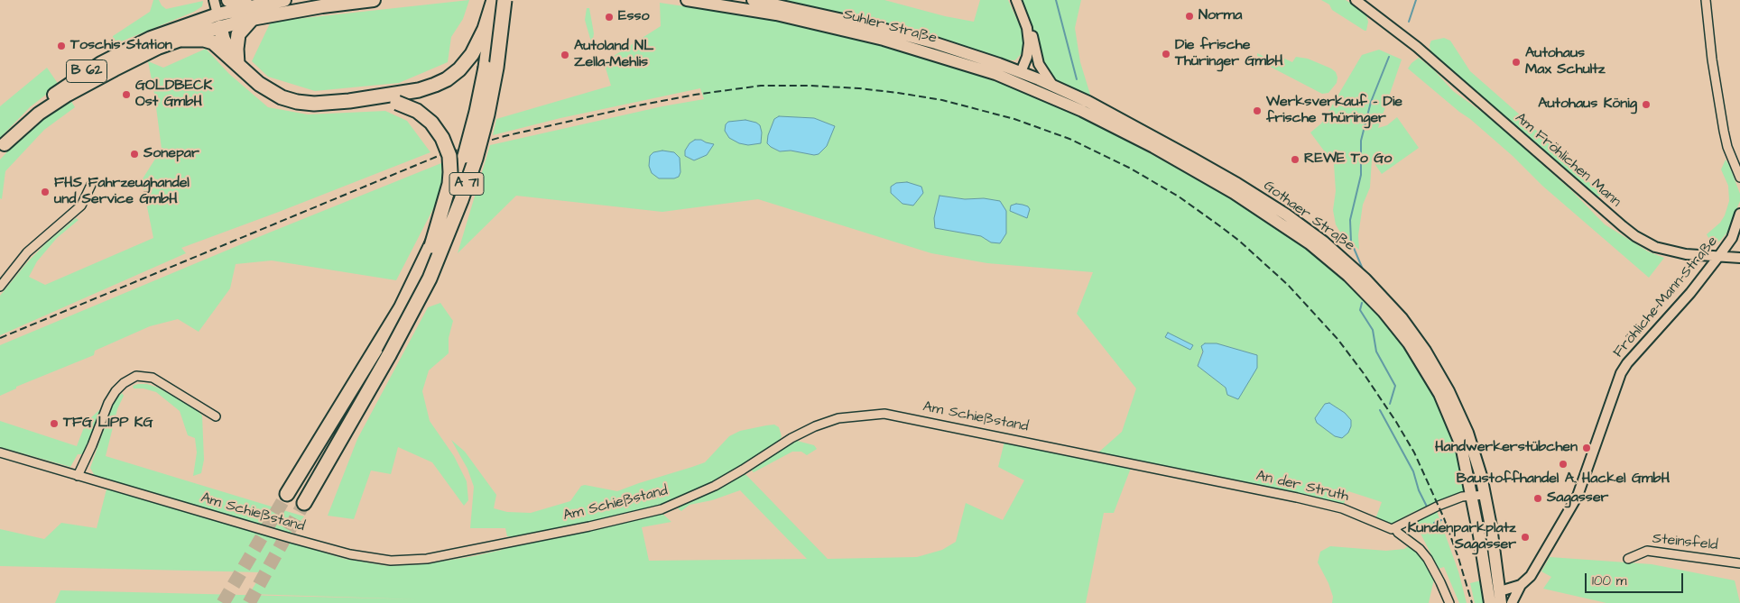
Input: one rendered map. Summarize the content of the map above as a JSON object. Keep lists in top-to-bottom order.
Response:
{
  "streets": {
    "highway": ["A 71"],
    "main road": ["Suhler Straße", "B 62", "Gothaer Straße"],
    "street": [
      "Am Fröhlichen Mann",
      "Fröhliche-Mann-Straße",
      "Am Schießstand",
      "An der Struth",
      "Steinsfeld"
    ]
  },
  "crossings": [
    ["Suhler Straße", "Gothaer Straße"],
    ["Am Fröhlichen Mann", "Fröhliche-Mann-Straße"],
    ["Am Schießstand", "An der Struth"]
  ],
  "places": [
    "Norma",
    "Esso",
    "Toschis Station",
    "Die frische Thüringer GmbH",
    "Autoland NL Zella-Mehlis",
    "Autohaus Max Schultz",
    "GOLDBECK Ost GmbH",
    "Autohaus König",
    "Werksverkauf - Die frische Thüringer",
    "Sonepar",
    "REWE To Go",
    "FHS Fahrzeughandel und Service GmbH",
    "TFG LIPP KG",
    "Handwerkerstübchen",
    "Baustoffhandel A. Hackel GmbH",
    "Sagasser",
    "Kundenparkplatz Sagasser"
  ],
  "scale_bar": "100 m"
}
